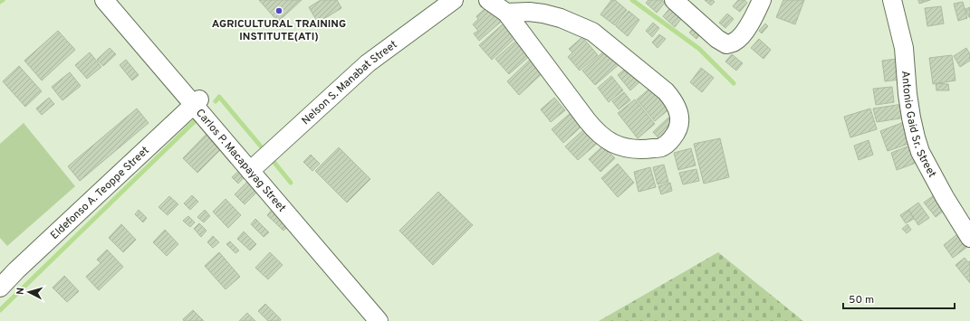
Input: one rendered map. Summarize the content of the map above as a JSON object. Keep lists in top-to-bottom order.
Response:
{
  "streets": {
    "street": [
      "Nelson S. Manabat Street",
      "Antonio Gaid Sr. Street",
      "Carlos P. Macapayag Street",
      "Eldefonso A. Teoppe Street"
    ]
  },
  "crossings": [
    ["Nelson S. Manabat Street", "Carlos P. Macapayag Street"],
    ["Carlos P. Macapayag Street", "Eldefonso A. Teoppe Street"]
  ],
  "places": ["AGRICULTURAL TRAINING INSTITUTE(ATI)"],
  "scale_bar": "50 m",
  "north": "left"
}
